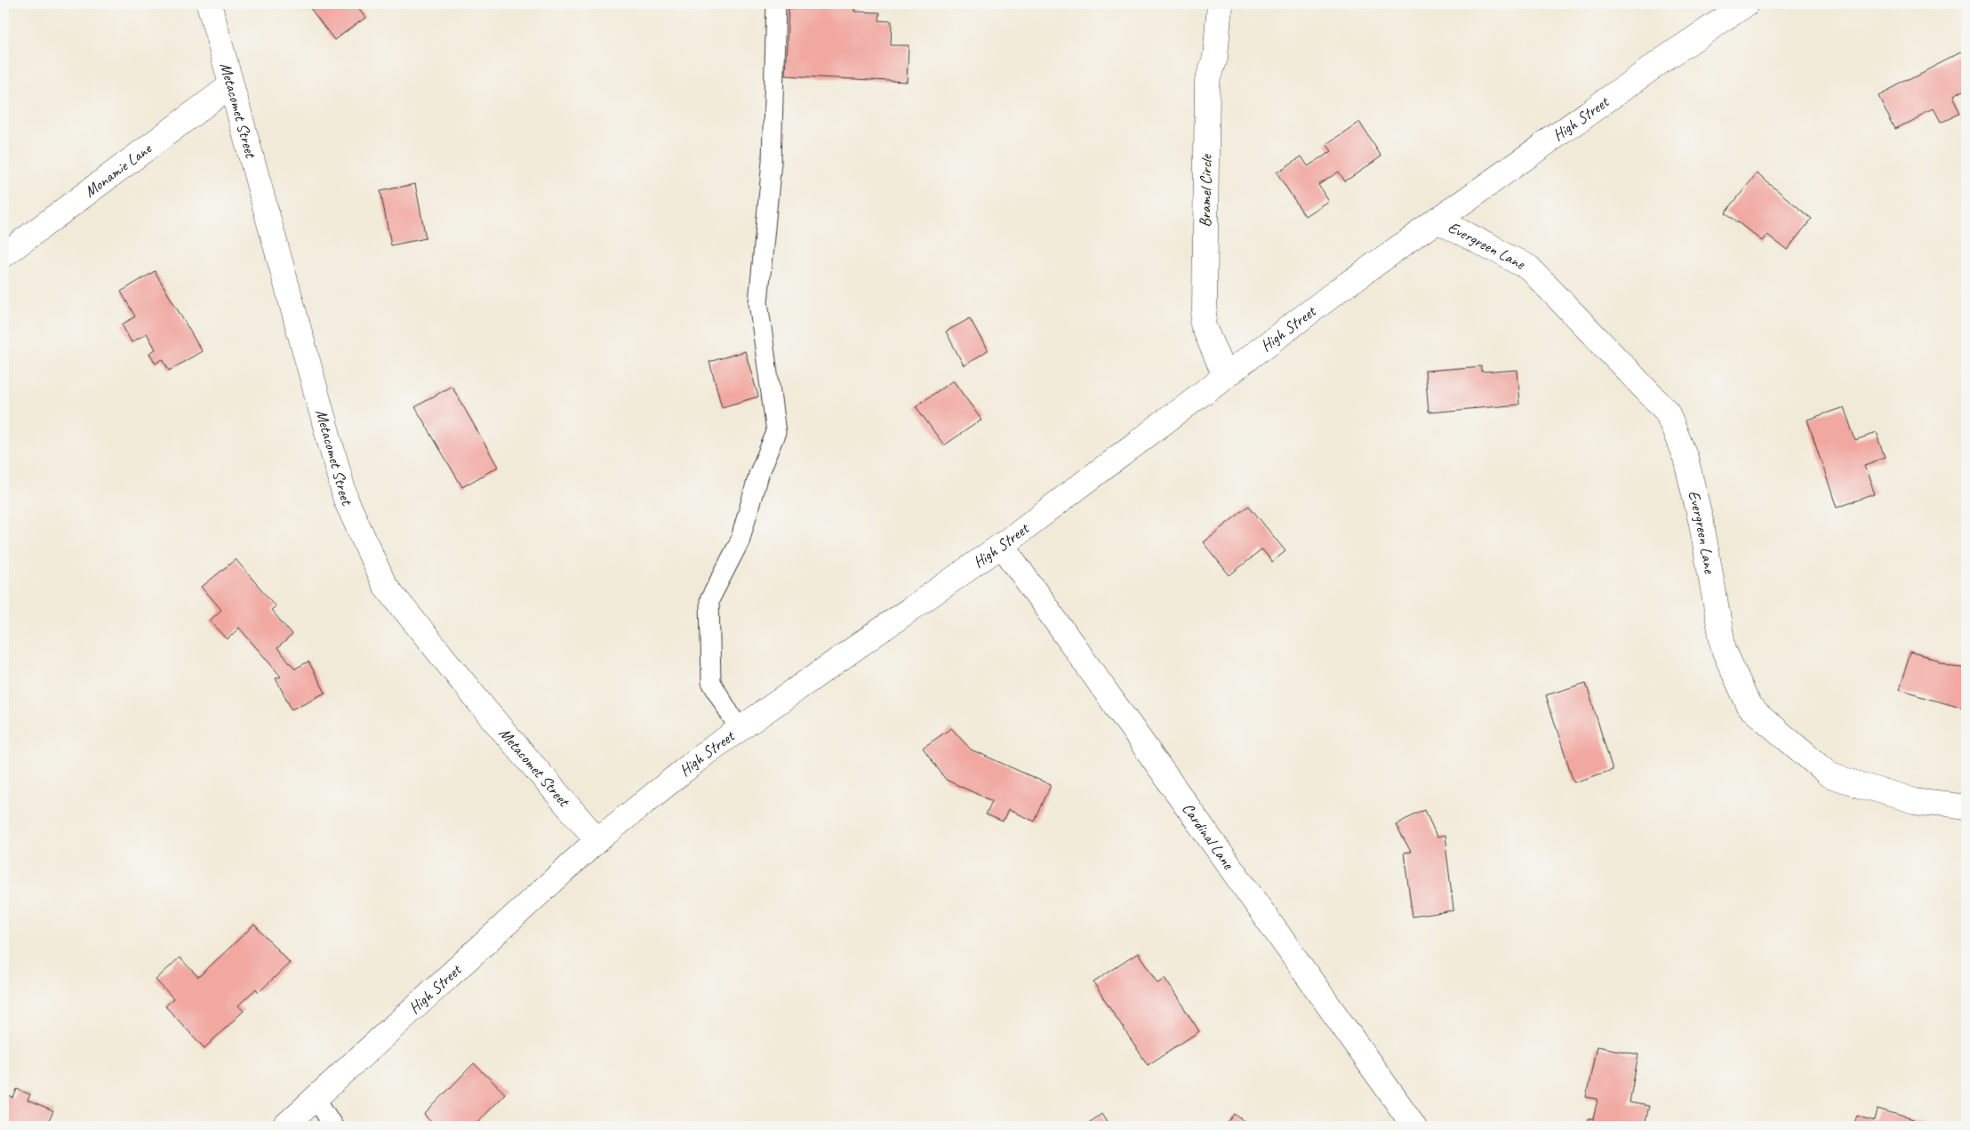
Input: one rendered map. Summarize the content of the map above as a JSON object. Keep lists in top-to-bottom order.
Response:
{
  "streets": {
    "street": [
      "Metacomet Street",
      "High Street",
      "Monamie Lane",
      "Bramel Circle",
      "Evergreen Lane",
      "Cardinal Lane"
    ]
  },
  "crossings": [
    ["Metacomet Street", "High Street"],
    ["Metacomet Street", "Monamie Lane"],
    ["High Street", "Bramel Circle"],
    ["High Street", "Evergreen Lane"],
    ["High Street", "Cardinal Lane"]
  ]
}
